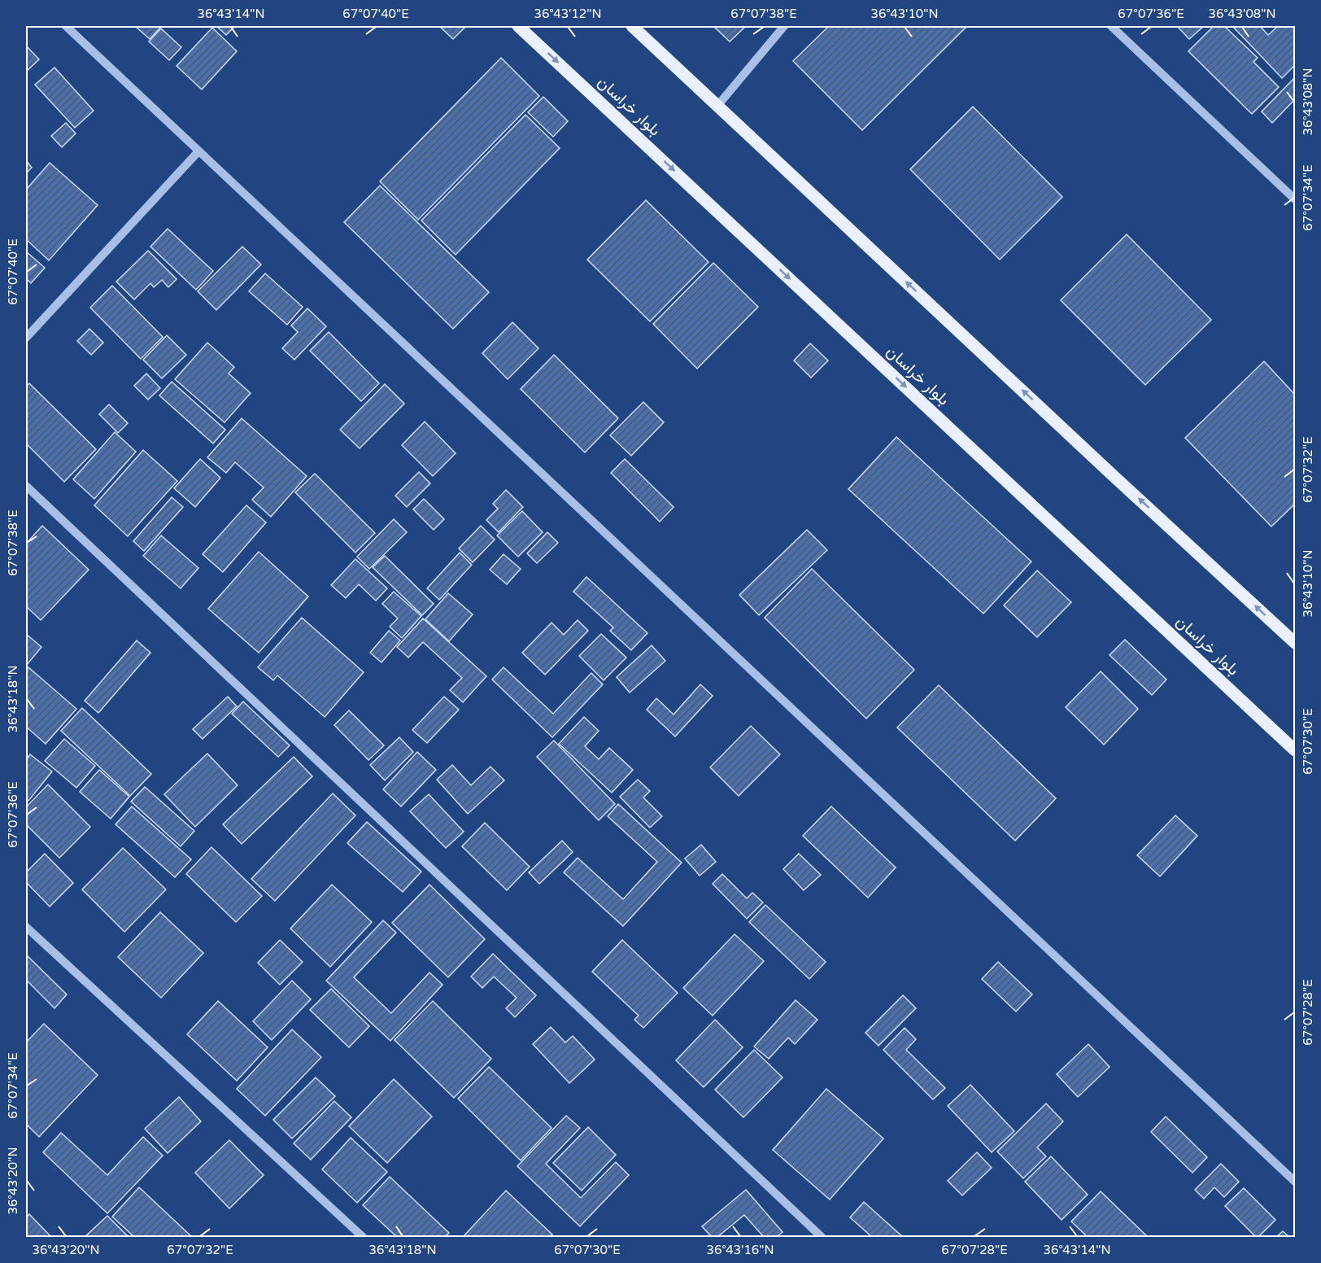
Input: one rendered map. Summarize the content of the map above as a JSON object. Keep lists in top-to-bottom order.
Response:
{
  "streets": {
    "main road": ["بلوار خراسان"]
  },
  "coordinates": [
    "36°43'14\"N",
    "67°07'40\"E",
    "36°43'12\"N",
    "67°07'38\"E",
    "36°43'10\"N",
    "67°07'36\"E",
    "36°43'08\"N",
    "67°07'34\"E",
    "67°07'32\"E",
    "36°43'18\"N",
    "67°07'30\"E",
    "67°07'28\"E",
    "36°43'20\"N",
    "36°43'16\"N"
  ]
}
